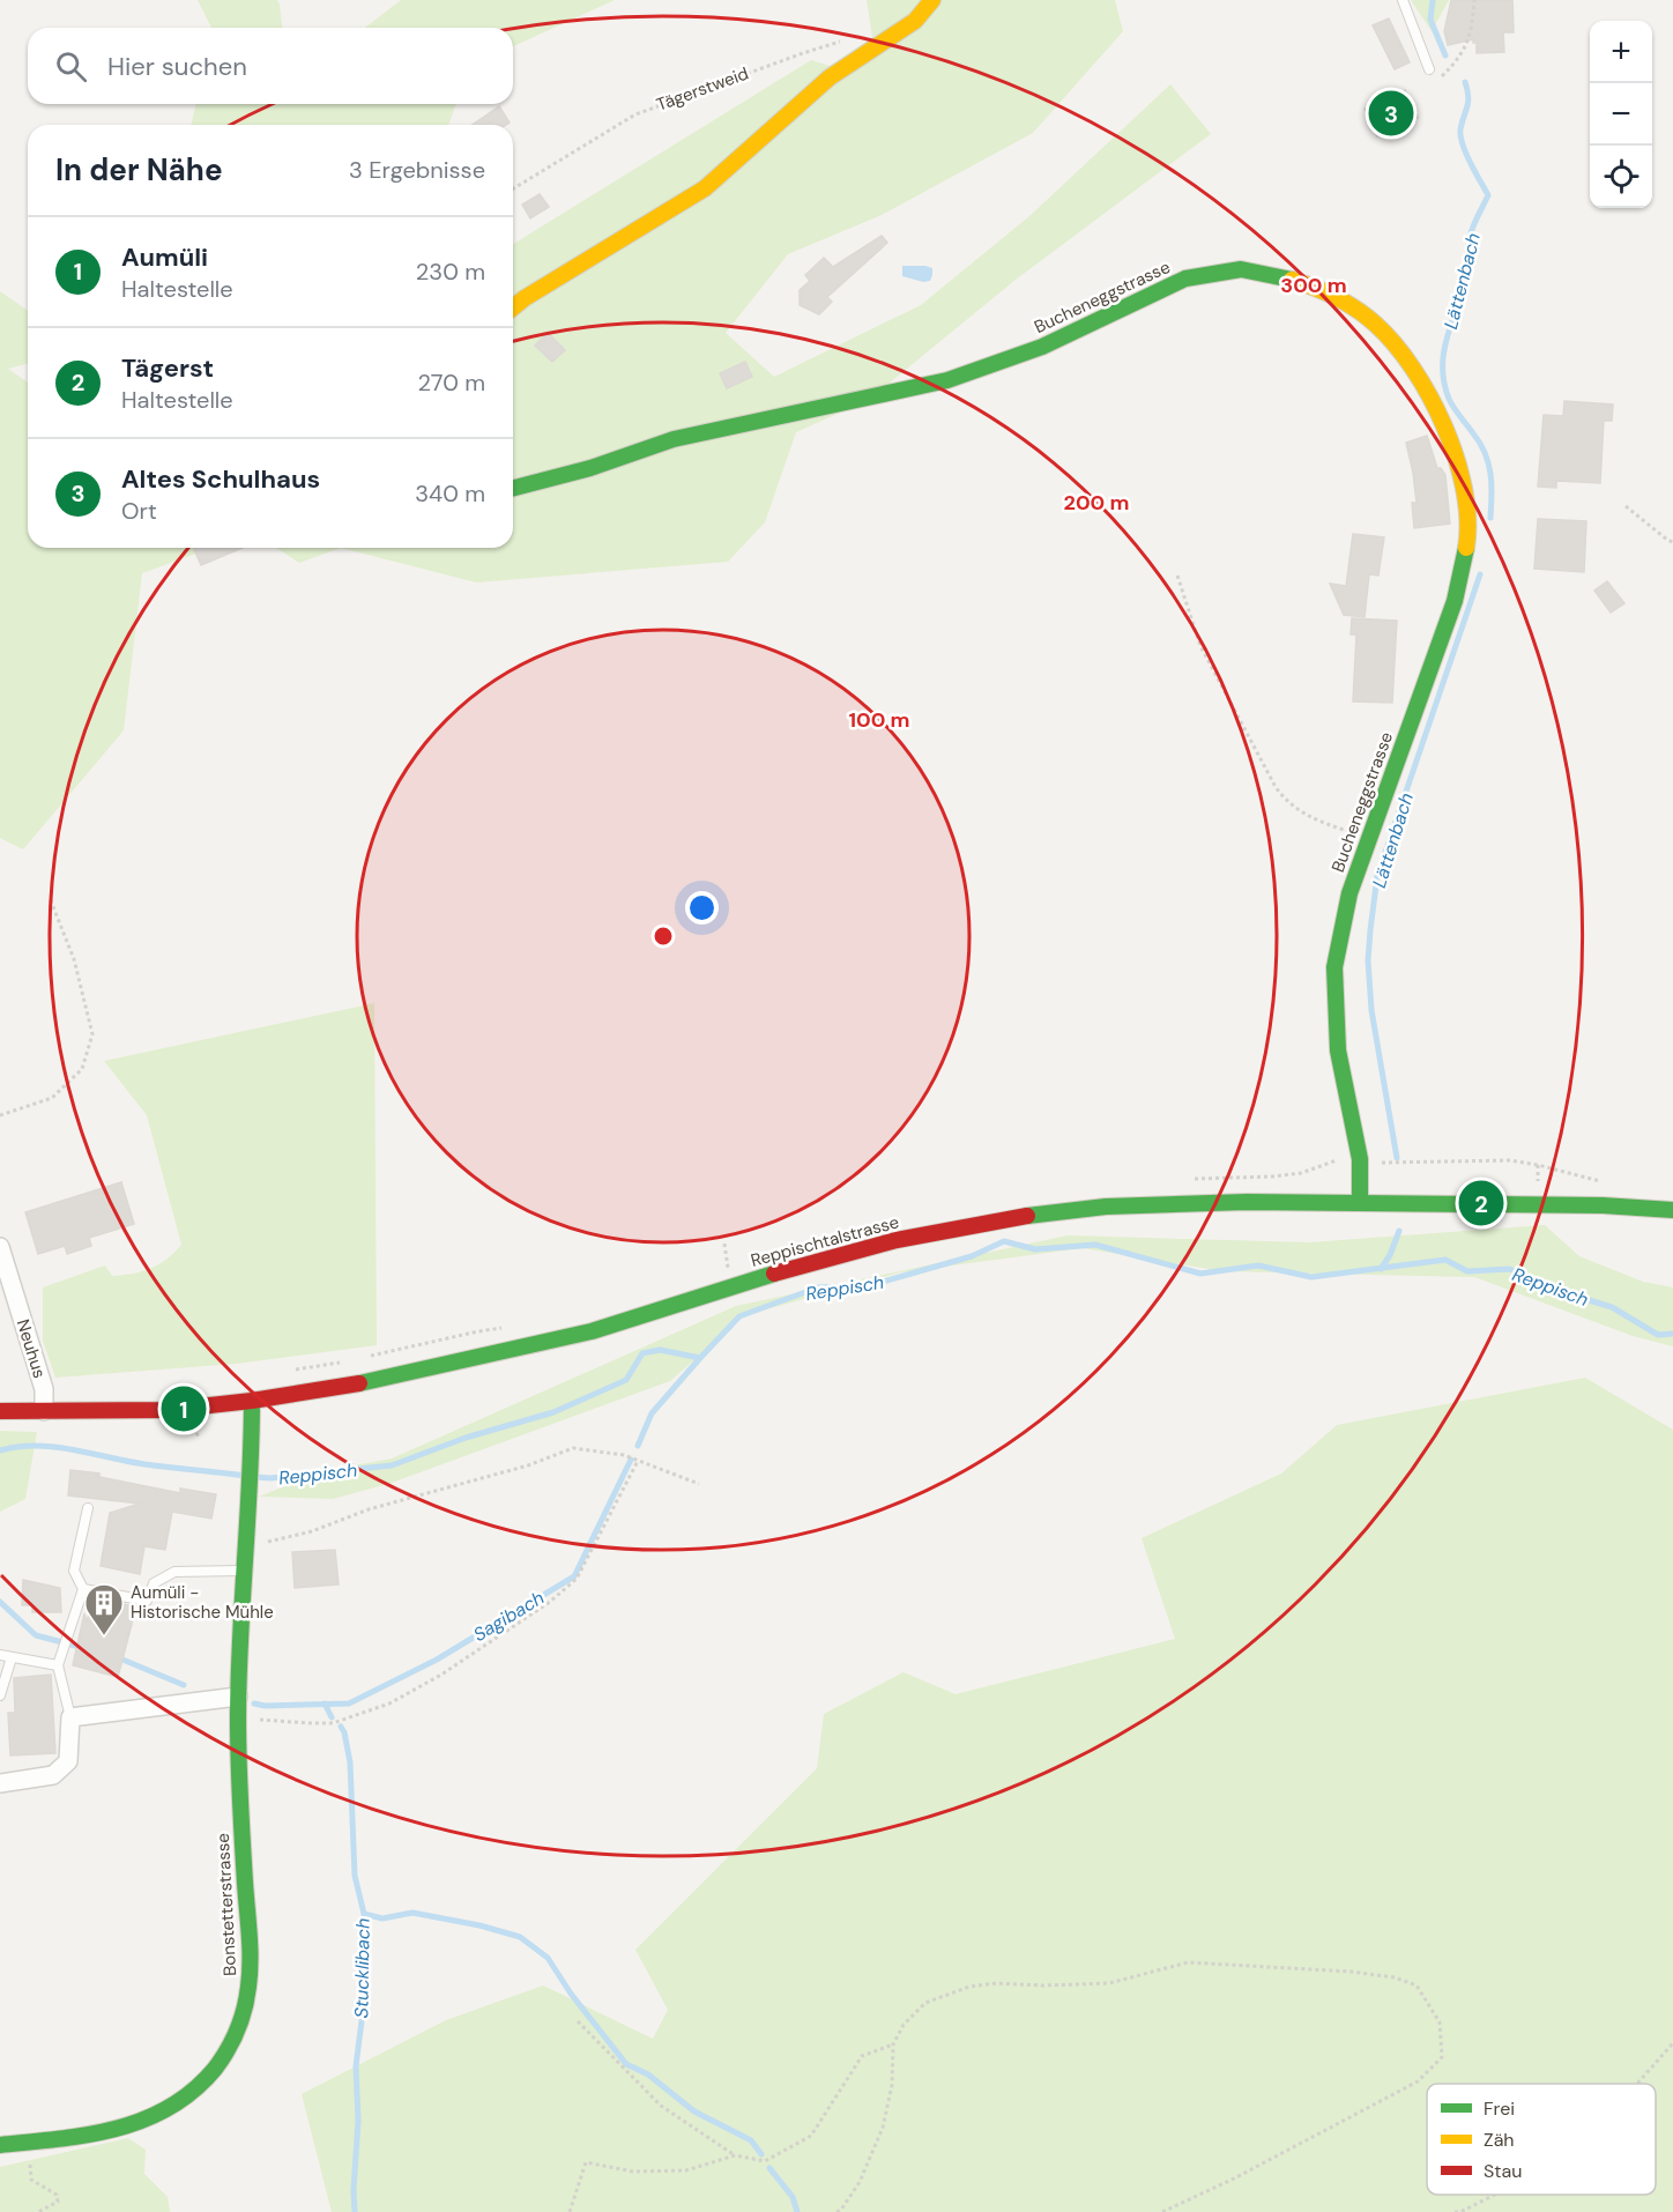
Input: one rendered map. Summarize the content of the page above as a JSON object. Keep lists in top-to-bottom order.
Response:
{
  "streets": {
    "main road": ["Bucheneggstrasse", "Reppischtalstrasse", "Bonstetterstrasse"],
    "street": ["Neuhus"],
    "path": ["Tägerstweid"]
  },
  "crossings": [
    ["Bucheneggstrasse", "Reppischtalstrasse"],
    ["Reppischtalstrasse", "Neuhus"],
    ["Reppischtalstrasse", "Bonstetterstrasse"]
  ],
  "water": [
    "Lättenbach",
    "Reppisch",
    "Sagibach",
    "Stucklibach"
  ],
  "places": {
    "building": ["Aumüli - Historische Mühle"]
  },
  "legend": ["Frei", "Zäh", "Stau"],
  "page": {
    "map_buttons": ["+", "−"],
    "search": "Hier suchen",
    "pins": ["3", "2", "1"],
    "heading": ["In der Nähe", "3 Ergebnisse"],
    "list": [
      {
        "mark": "1",
        "name": "Aumüli",
        "note": "Haltestelle",
        "value": "230 m"
      },
      {
        "mark": "2",
        "name": "Tägerst",
        "note": "Haltestelle",
        "value": "270 m"
      },
      {
        "mark": "3",
        "name": "Altes Schulhaus",
        "note": "Ort",
        "value": "340 m"
      }
    ]
  },
  "rings": ["300 m", "200 m", "100 m"]
}
